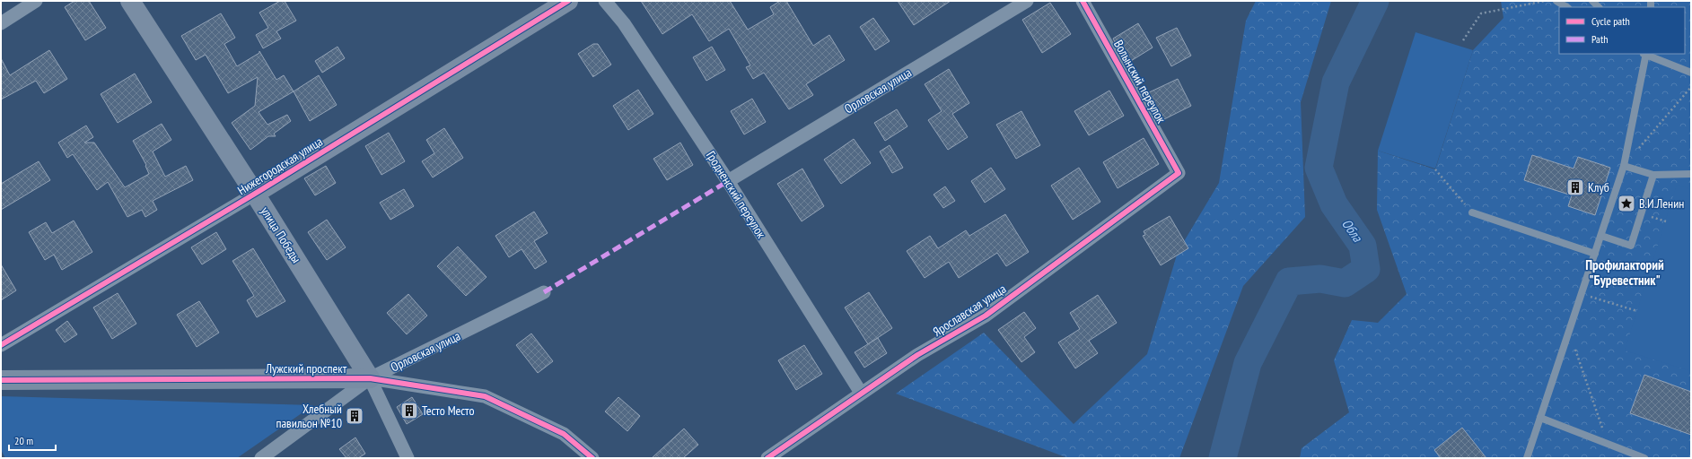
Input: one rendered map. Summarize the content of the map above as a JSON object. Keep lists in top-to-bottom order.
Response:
{
  "streets": {
    "street": [
      "Волынский переулок",
      "Орловская улица",
      "Нижегородская улица",
      "Гродненский переулок",
      "улица Победы",
      "Ярославская улица",
      "Лужский проспект"
    ]
  },
  "crossings": [
    ["Волынский переулок", "Ярославская улица"],
    ["Орловская улица", "Гродненский переулок"],
    ["Орловская улица", "улица Победы"],
    ["Орловская улица", "Лужский проспект"],
    ["Нижегородская улица", "улица Победы"],
    ["Гродненский переулок", "Ярославская улица"],
    ["улица Победы", "Лужский проспект"]
  ],
  "districts": ["Профилакторий \"Буревестник\""],
  "water": ["Обла"],
  "places": {
    "building": ["Клуб", "Тесто Место", "Хлебный павильон №10"],
    "place": ["В.И.Ленин"]
  },
  "legend": ["Cycle path", "Path"],
  "scale_bar": "20 m"
}
